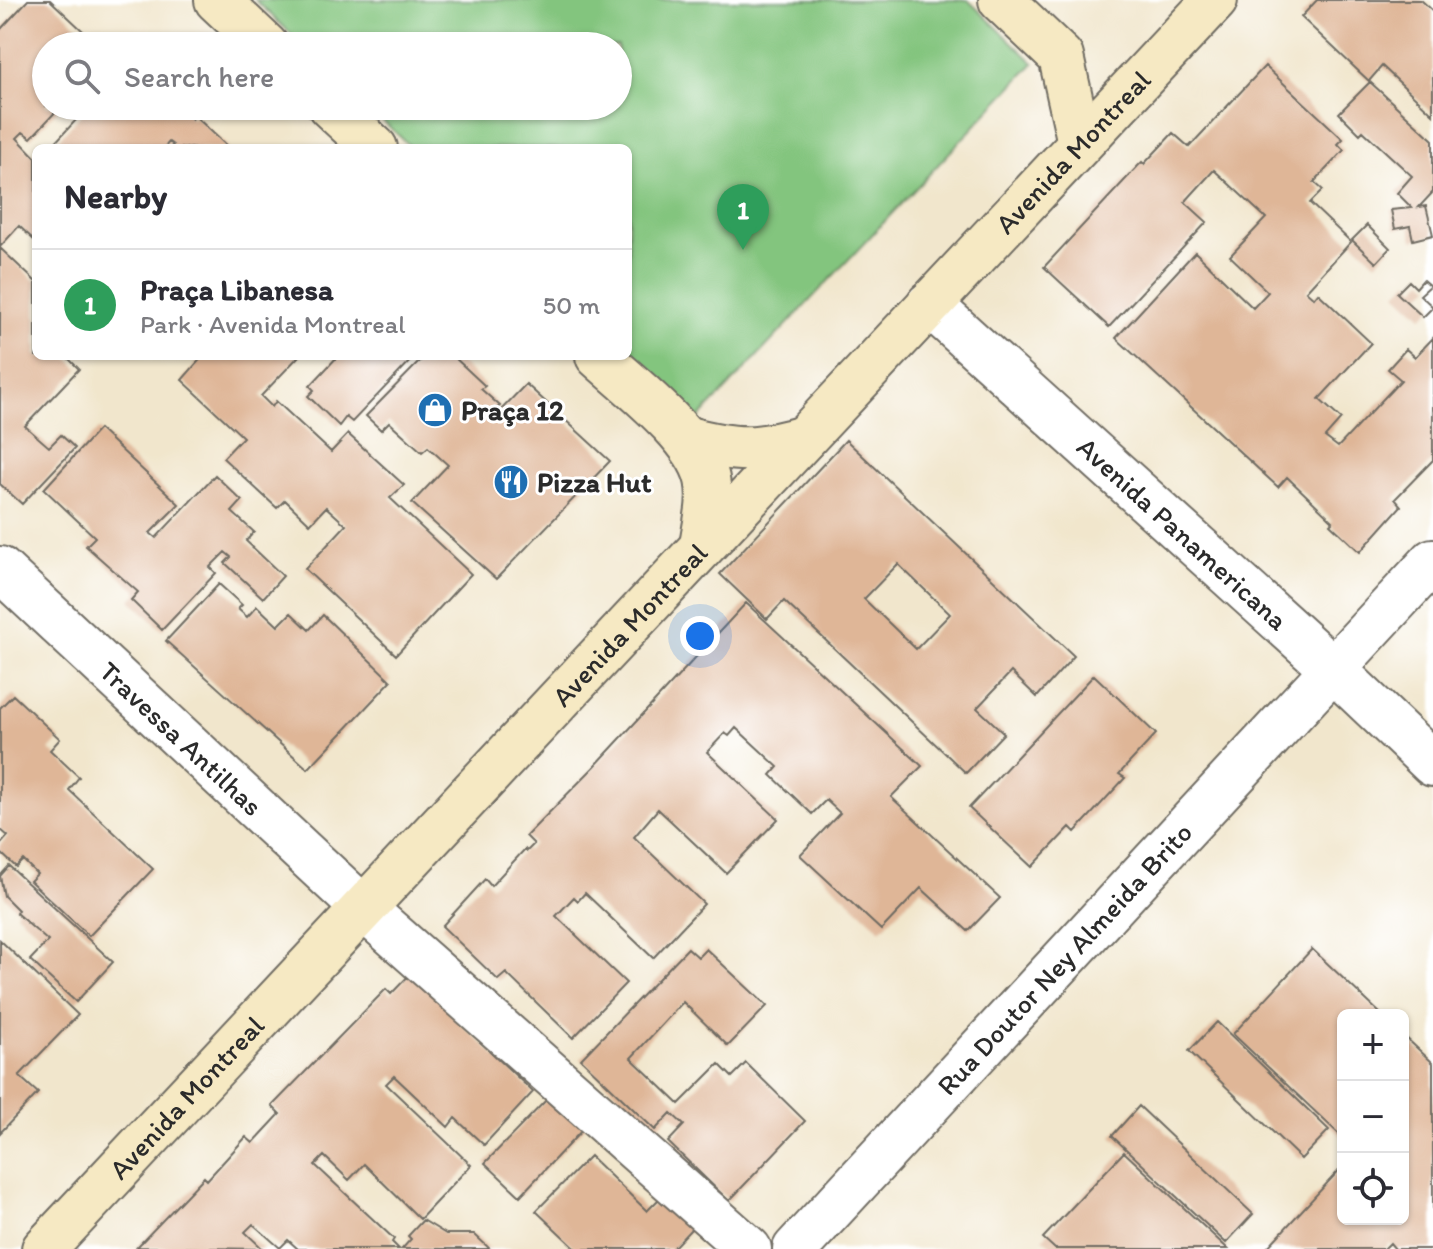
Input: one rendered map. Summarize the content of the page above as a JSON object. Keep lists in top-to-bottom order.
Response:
{
  "streets": {
    "street": [
      "Avenida Montreal",
      "Avenida Panamericana",
      "Travessa Antilhas",
      "Rua Doutor Ney Almeida Brito"
    ]
  },
  "crossings": [
    ["Avenida Montreal", "Avenida Panamericana"],
    ["Avenida Montreal", "Travessa Antilhas"],
    ["Avenida Panamericana", "Rua Doutor Ney Almeida Brito"]
  ],
  "places": {
    "shop": ["Praça 12"],
    "restaurant": ["Pizza Hut"]
  },
  "page": {
    "search": "Search here",
    "heading": "Nearby",
    "pins": "1",
    "list": [
      {
        "mark": "1",
        "name": "Praça Libanesa",
        "note": "Park · Avenida Montreal",
        "value": "50 m"
      }
    ],
    "map_buttons": ["+", "−"]
  }
}
